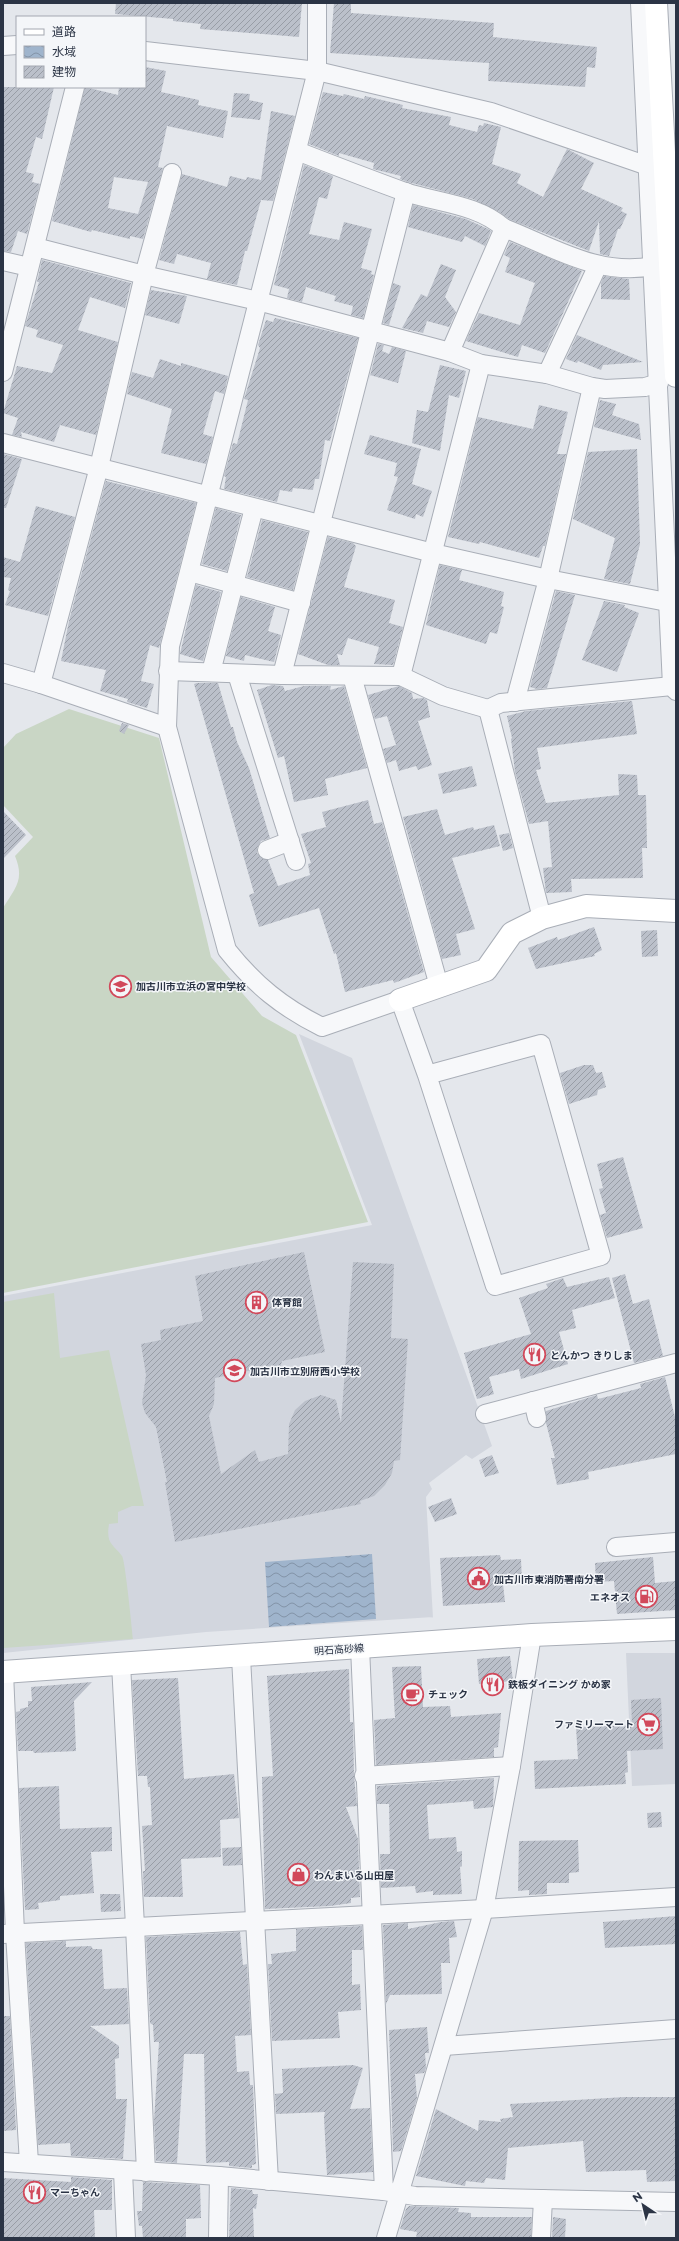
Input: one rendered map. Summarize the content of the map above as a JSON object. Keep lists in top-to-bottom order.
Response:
{
  "streets": {
    "street": ["明石高砂線"]
  },
  "places": {
    "school or university": ["加古川市立浜の宮中学校", "加古川市立別府西小学校"],
    "building": ["体育館"],
    "restaurant": ["とんかつ きりしま", "鉄板ダイニング かめ家", "マーちゃん"],
    "public building": ["加古川市東消防署南分署"],
    "fuel station": ["エネオス"],
    "cafe": ["チェック"],
    "supermarket": ["ファミリーマート"],
    "shop": ["わんまいる山田屋"]
  },
  "legend": ["道路", "水域", "建物"],
  "north": "top left"
}
